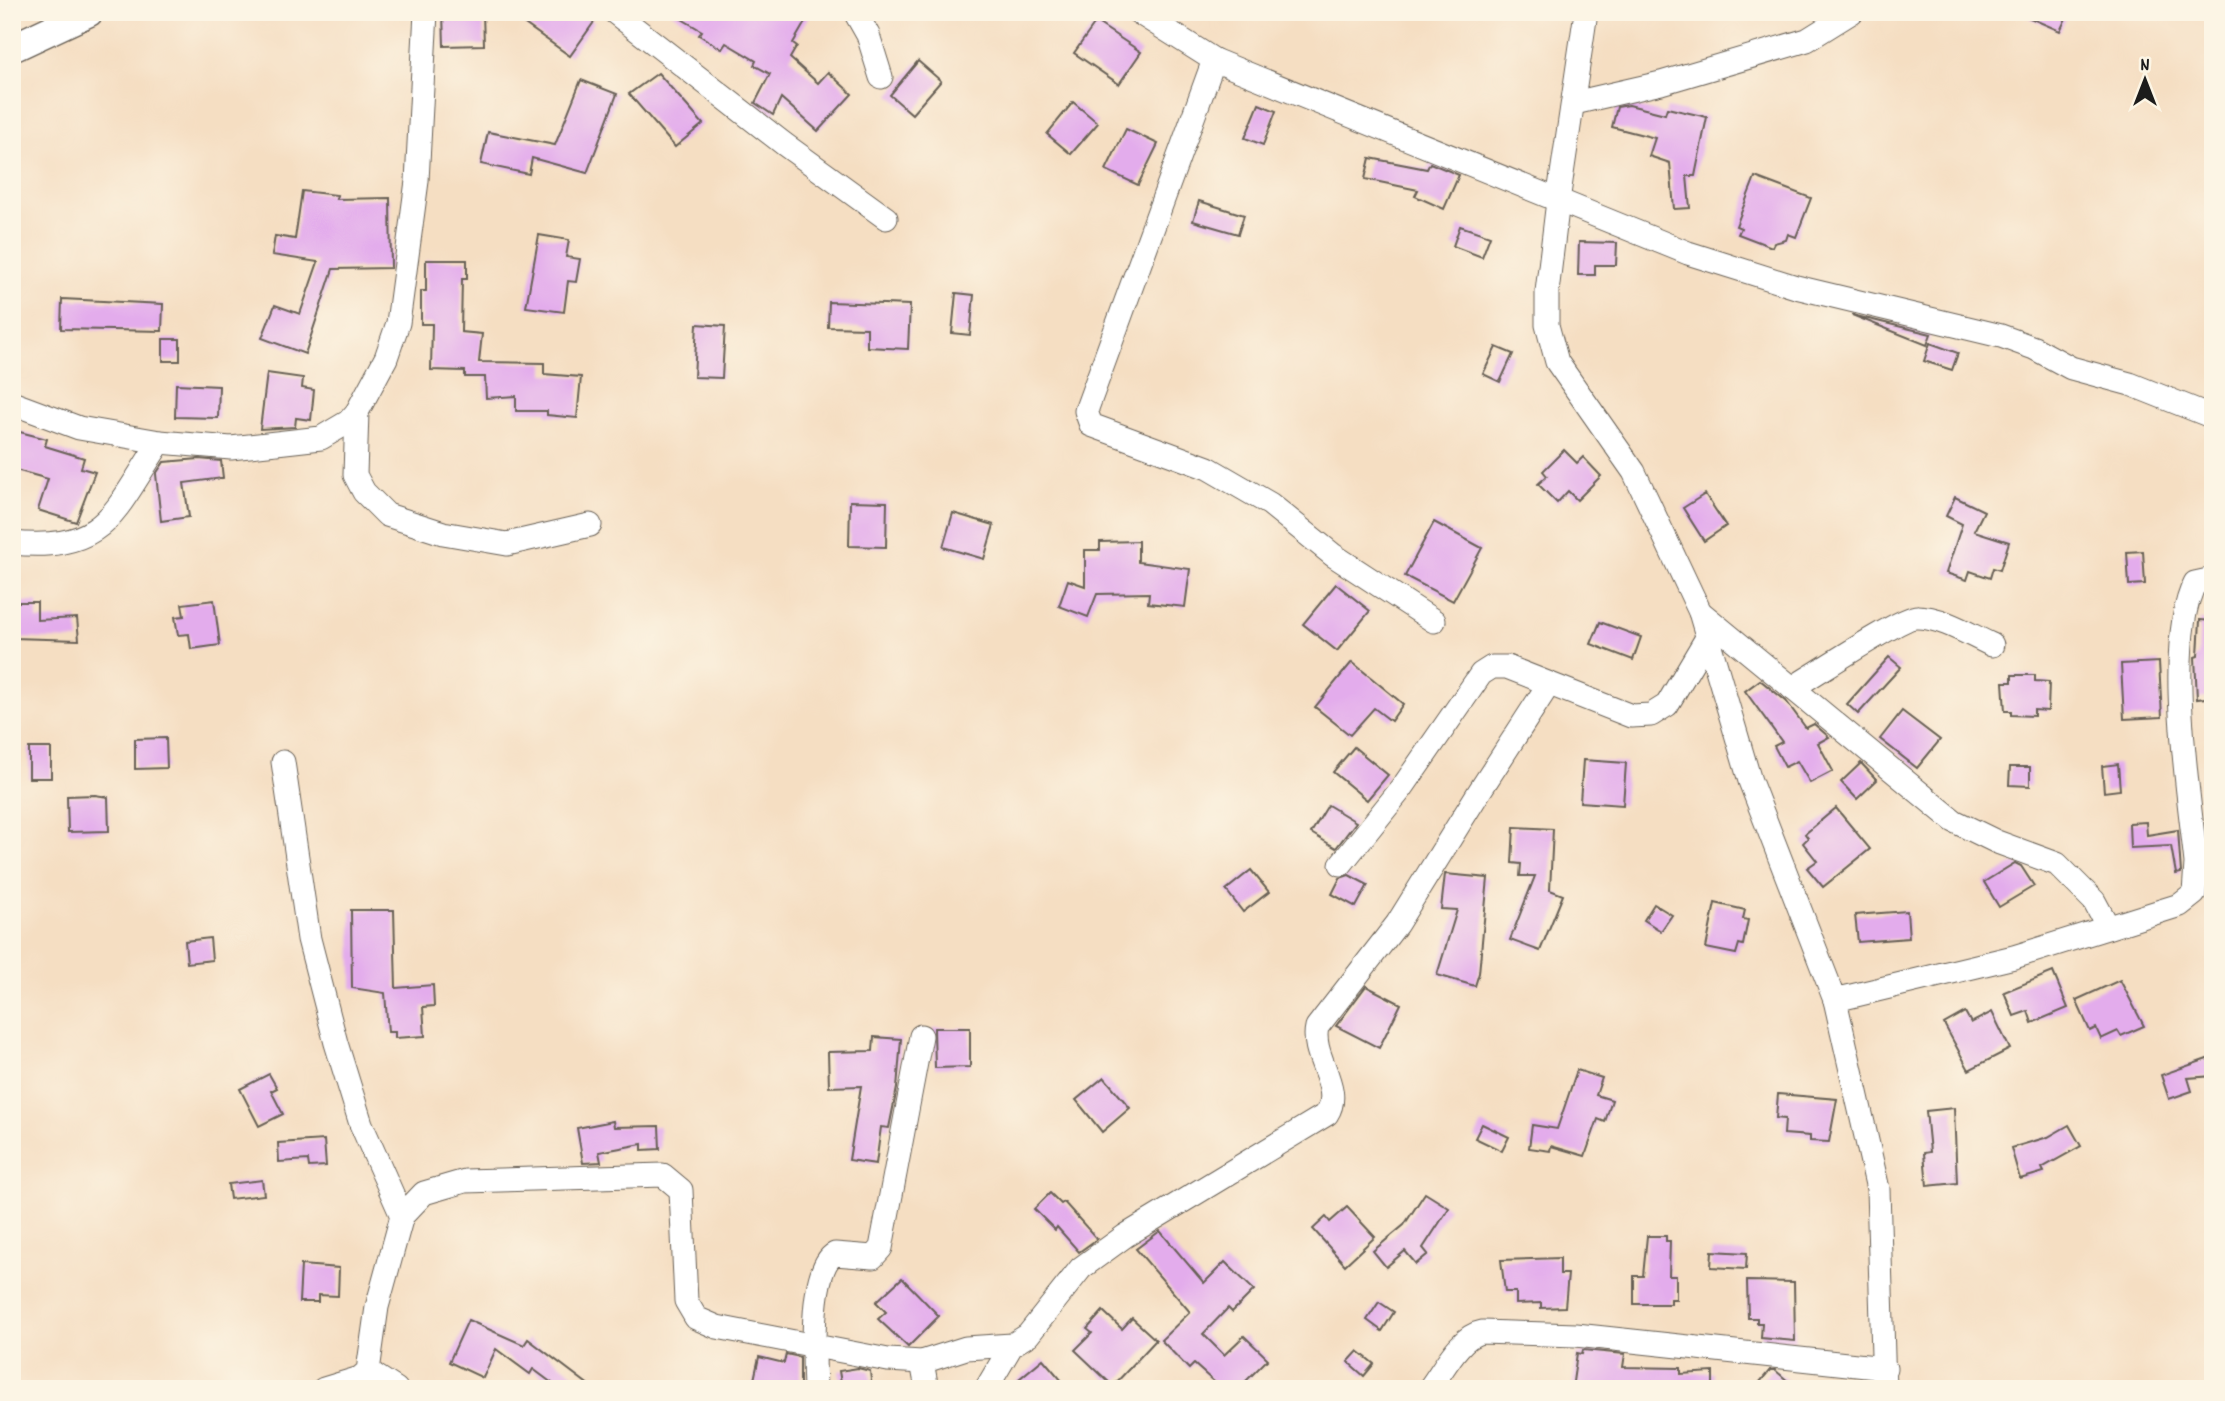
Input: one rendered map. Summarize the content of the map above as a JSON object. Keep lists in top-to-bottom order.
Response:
{
  "north": "top"
}
